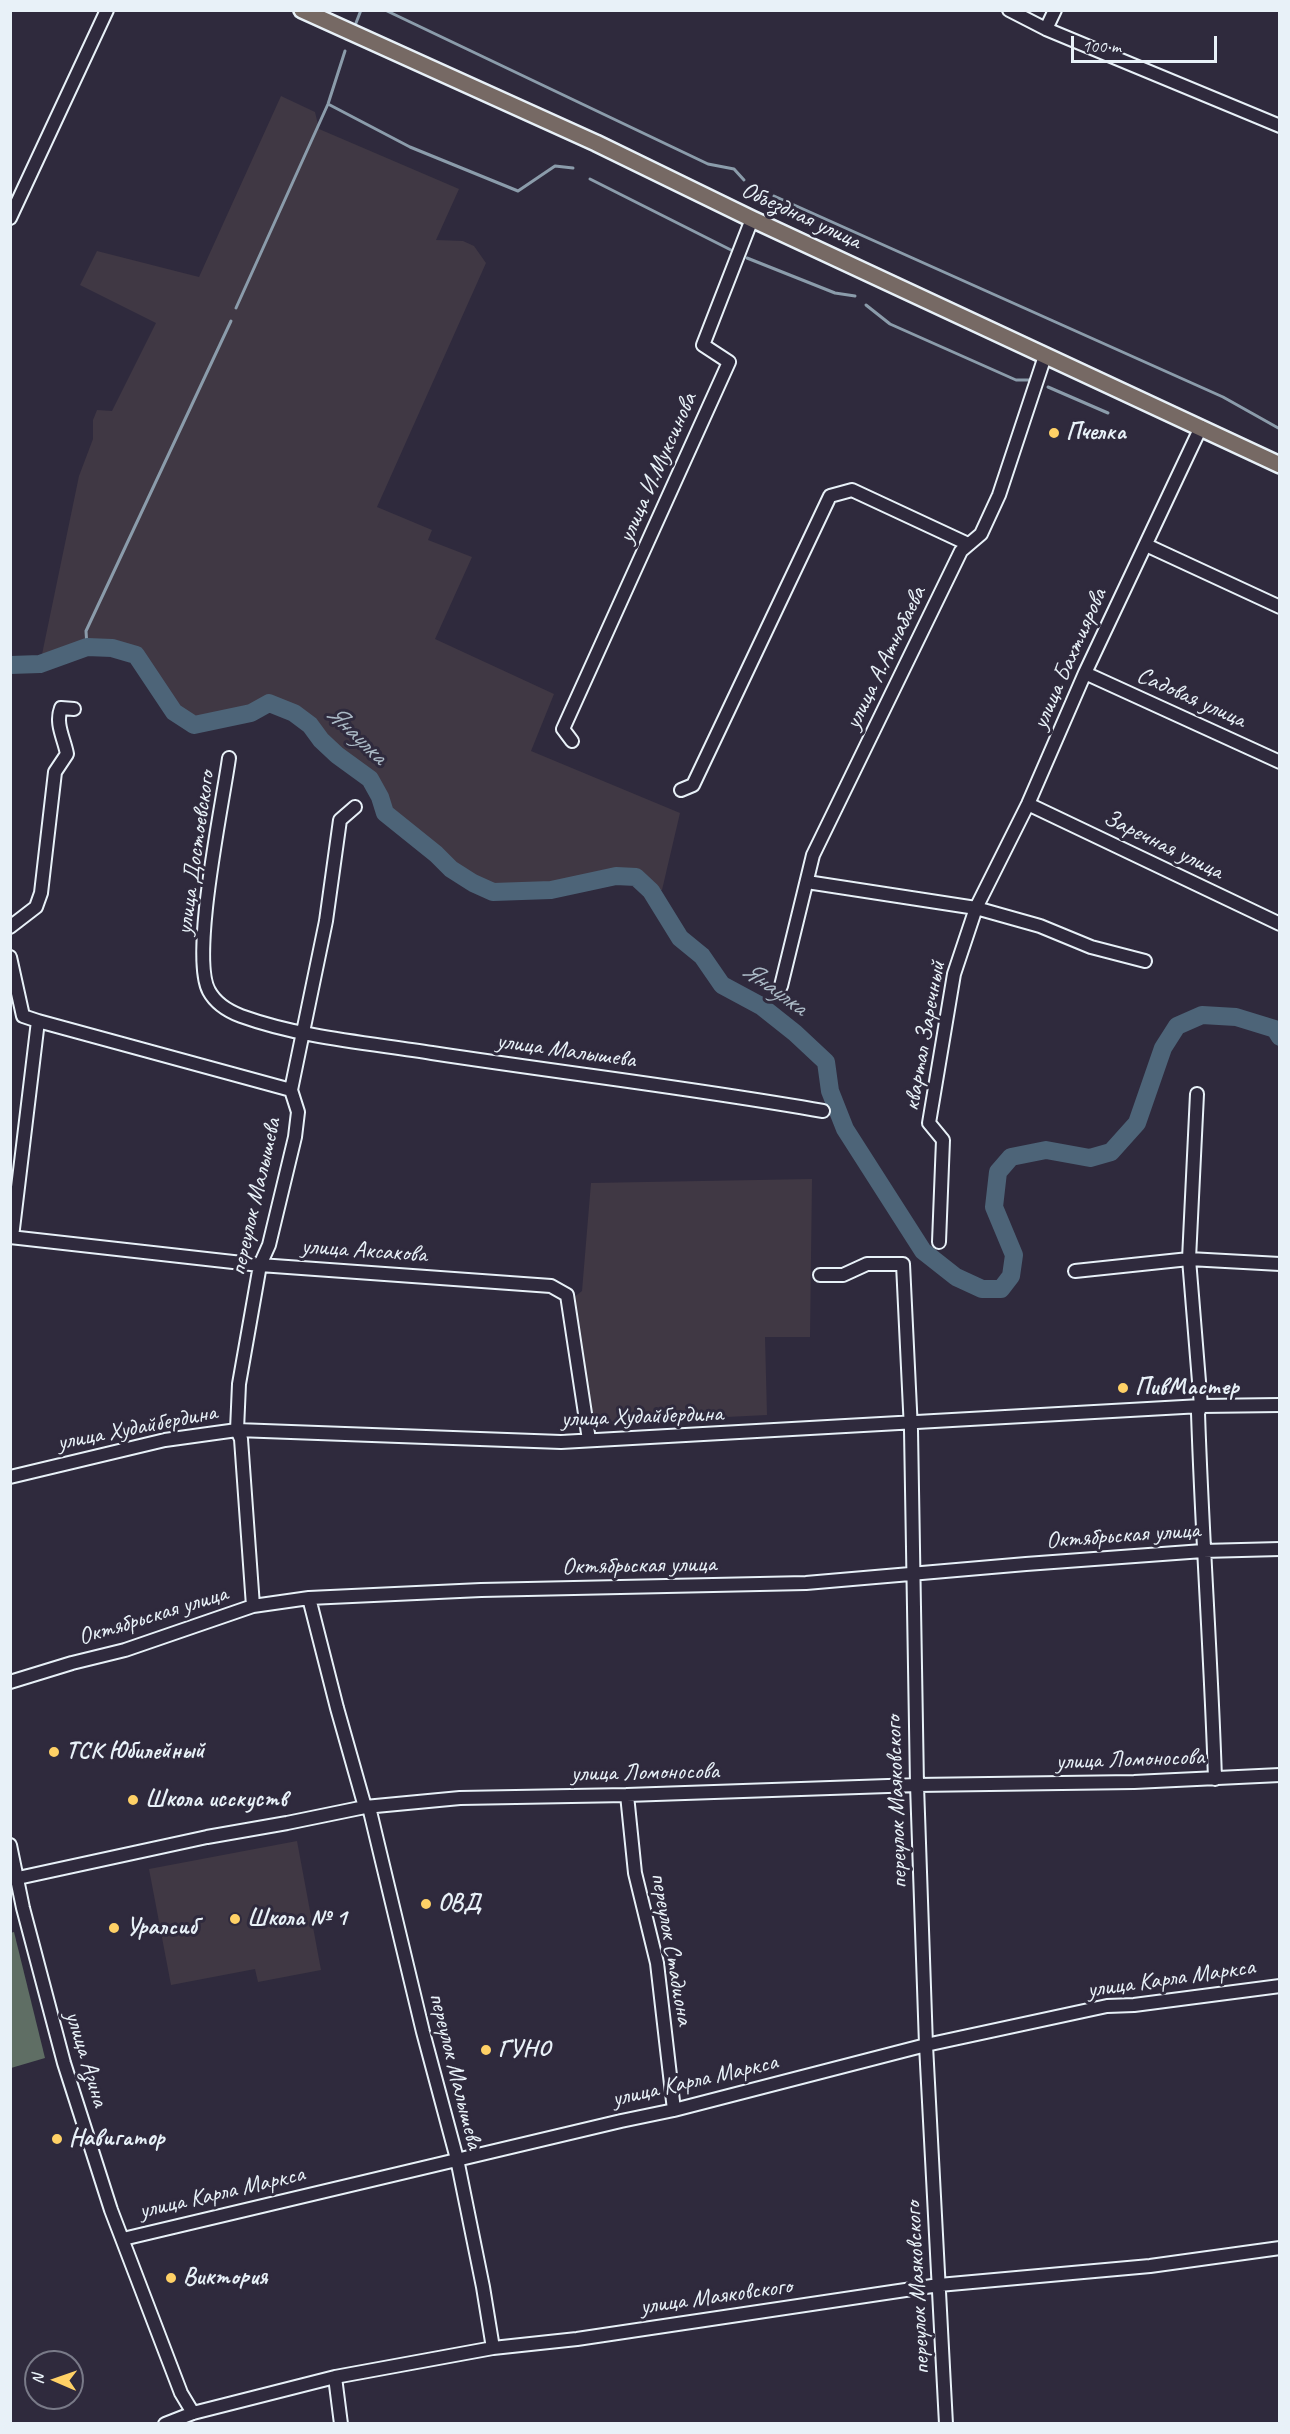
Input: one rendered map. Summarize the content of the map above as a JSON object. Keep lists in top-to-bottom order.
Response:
{
  "streets": {
    "main road": ["Объездная улица"],
    "street": [
      "улица И.Муксинова",
      "улица А.Атнабаева",
      "улица Бахтиярова",
      "Садовая улица",
      "Заречная улица",
      "улица Достоевского",
      "квартал Заречный",
      "улица Малышева",
      "переулок Малышева",
      "улица Аксакова",
      "улица Худайбердина",
      "Октябрьская улица",
      "улица Ломоносова",
      "переулок Маяковского",
      "переулок Стадиона",
      "улица Карла Маркса",
      "улица Азина",
      "улица Маяковского"
    ]
  },
  "crossings": [
    ["Объездная улица", "улица И.Муксинова"],
    ["Объездная улица", "улица А.Атнабаева"],
    ["Объездная улица", "улица Бахтиярова"],
    ["улица Бахтиярова", "Садовая улица"],
    ["улица Бахтиярова", "Заречная улица"],
    ["улица Бахтиярова", "квартал Заречный"],
    ["улица Достоевского", "улица Малышева"],
    ["улица Достоевского", "переулок Малышева"],
    ["улица Малышева", "переулок Малышева"],
    ["переулок Малышева", "улица Аксакова"],
    ["переулок Малышева", "улица Худайбердина"],
    ["переулок Малышева", "Октябрьская улица"],
    ["переулок Малышева", "улица Ломоносова"],
    ["переулок Малышева", "улица Карла Маркса"],
    ["переулок Малышева", "улица Маяковского"],
    ["улица Аксакова", "улица Худайбердина"],
    ["улица Худайбердина", "переулок Маяковского"],
    ["Октябрьская улица", "переулок Маяковского"],
    ["улица Ломоносова", "переулок Маяковского"],
    ["улица Ломоносова", "переулок Стадиона"],
    ["улица Ломоносова", "улица Азина"],
    ["переулок Маяковского", "улица Карла Маркса"],
    ["переулок Маяковского", "улица Маяковского"],
    ["переулок Стадиона", "улица Карла Маркса"],
    ["улица Карла Маркса", "улица Азина"],
    ["улица Азина", "улица Маяковского"]
  ],
  "water": ["Янаулка"],
  "places": [
    "Пчелка",
    "ПивМастер",
    "ТСК Юбилейный",
    "Школа исскуств",
    "ОВД",
    "Школа № 1",
    "Уралсиб",
    "ГУНО",
    "Навигатор",
    "Виктория"
  ],
  "scale_bar": "100 m",
  "north": "left"
}
